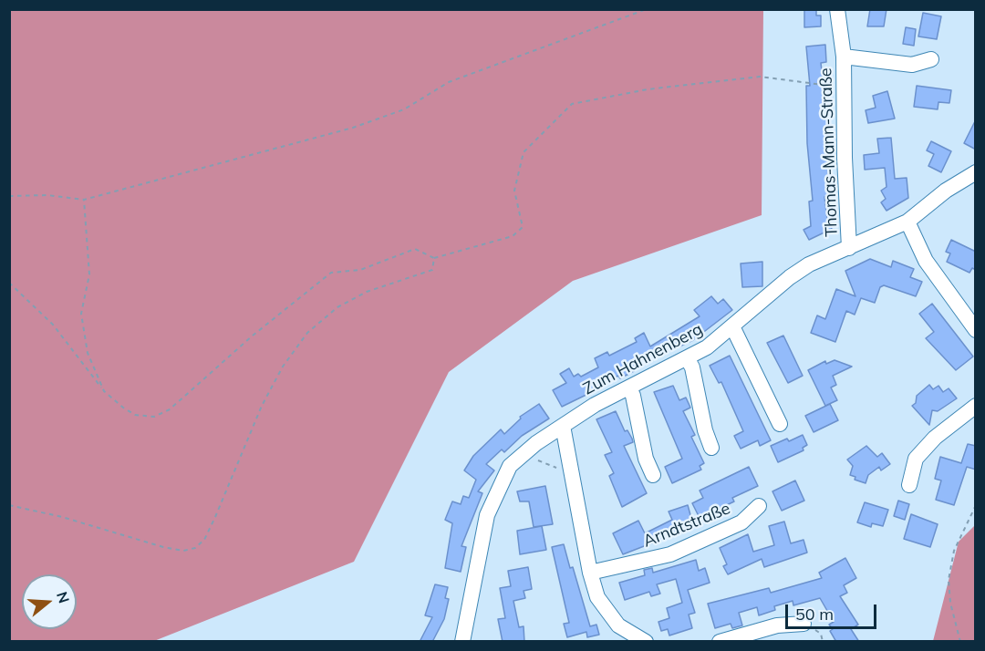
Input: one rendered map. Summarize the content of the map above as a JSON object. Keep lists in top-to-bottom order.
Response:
{
  "streets": {
    "street": ["Thomas-Mann-Straße", "Zum Hahnenberg", "Arndtstraße"]
  },
  "crossings": [
    ["Thomas-Mann-Straße", "Zum Hahnenberg"]
  ],
  "scale_bar": "50 m",
  "north": "right"
}
